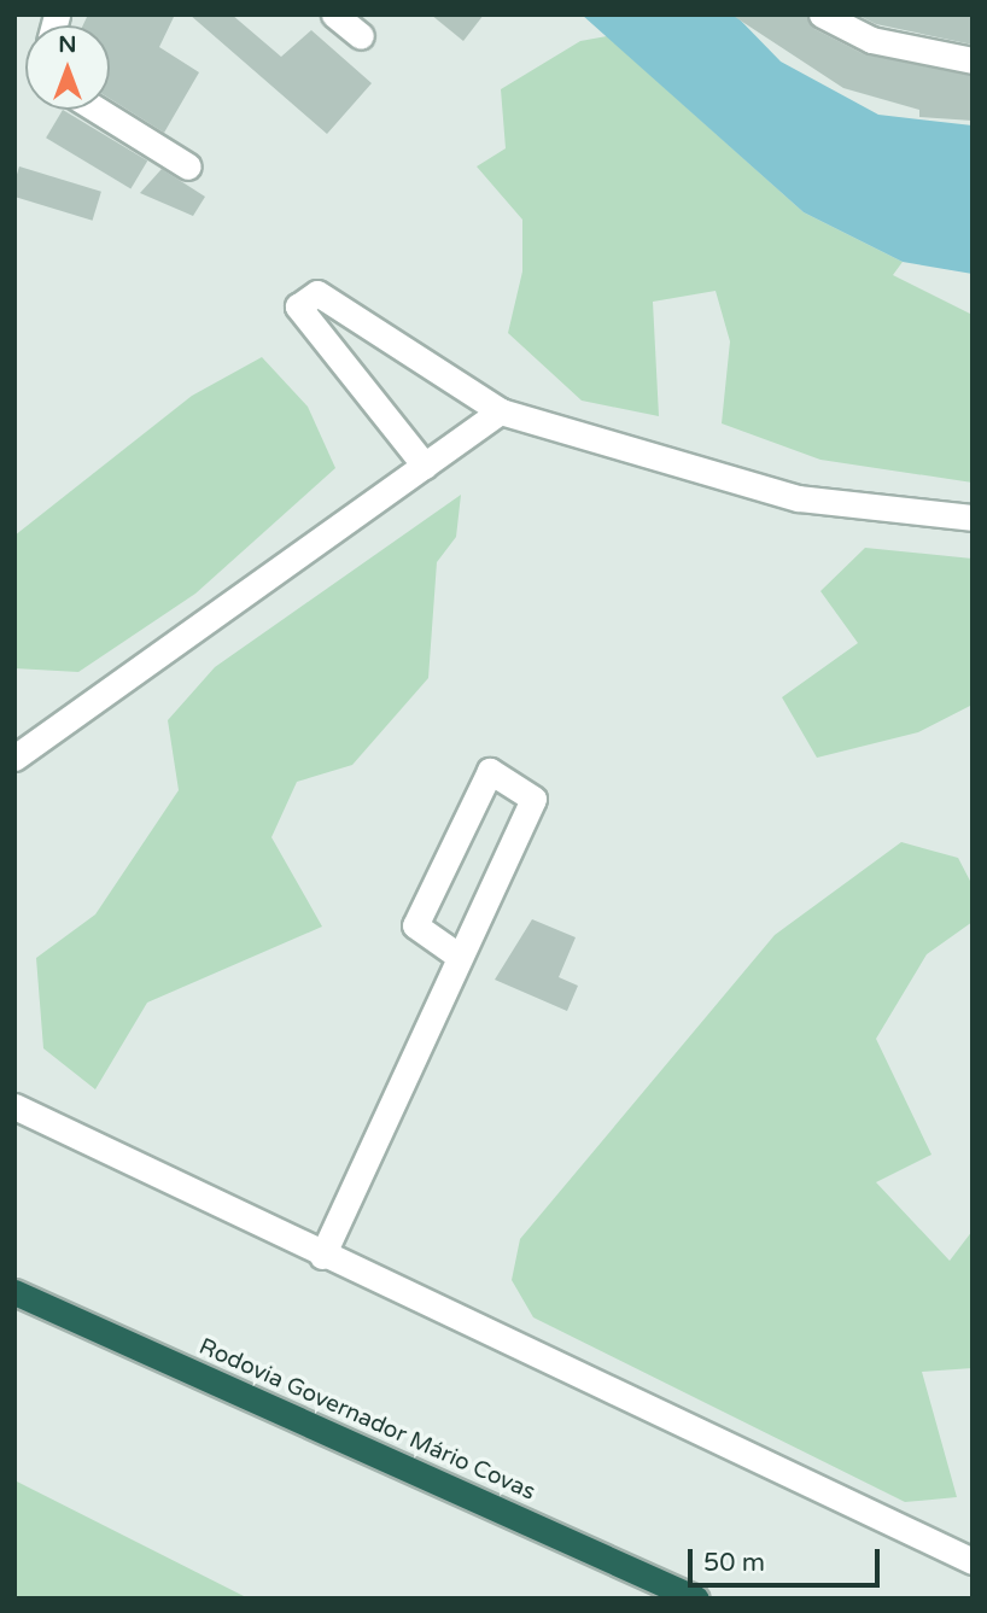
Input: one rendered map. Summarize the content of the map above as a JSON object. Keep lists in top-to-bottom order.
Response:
{
  "streets": {
    "highway": ["Rodovia Governador Mário Covas"]
  },
  "scale_bar": "50 m",
  "north": "top"
}
